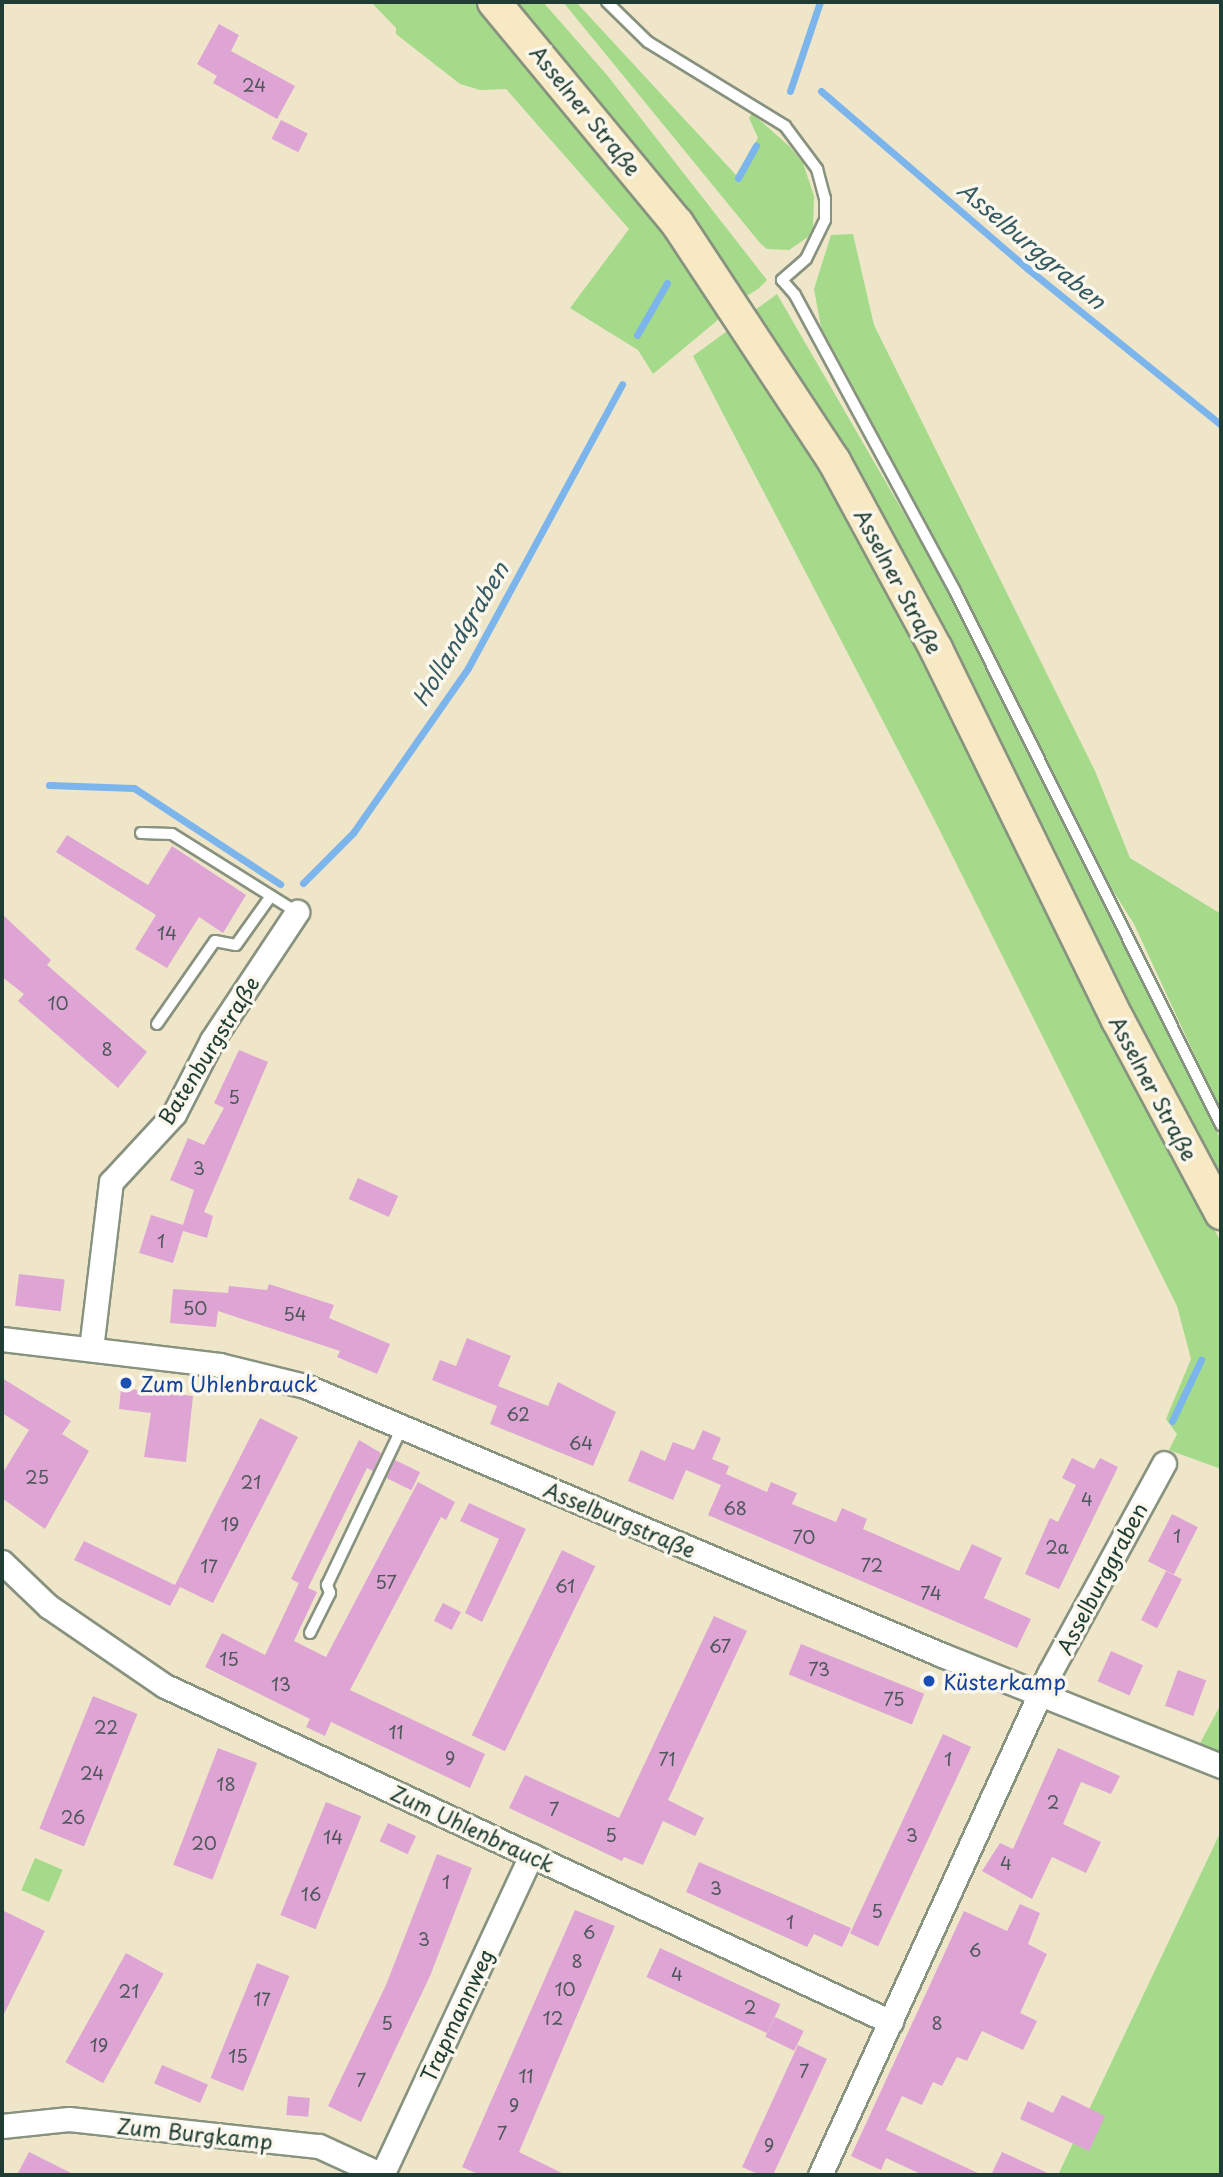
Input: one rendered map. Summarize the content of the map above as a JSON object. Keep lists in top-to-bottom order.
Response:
{
  "streets": {
    "main road": ["Asselner Straße"],
    "street": [
      "Batenburgstraße",
      "Asselburgstraße",
      "Asselburggraben",
      "Zum Uhlenbrauck",
      "Trapmannweg",
      "Zum Burgkamp"
    ]
  },
  "crossings": [
    ["Batenburgstraße", "Asselburgstraße"],
    ["Asselburgstraße", "Asselburggraben"],
    ["Zum Uhlenbrauck", "Trapmannweg"],
    ["Trapmannweg", "Zum Burgkamp"]
  ],
  "water": ["Asselburggraben", "Hollandgraben"],
  "places": ["Zum Uhlenbrauck", "Küsterkamp"],
  "house_numbers": [
    "24",
    "14",
    "10",
    "8",
    "5",
    "3",
    "1",
    "50",
    "54",
    "62",
    "64",
    "25",
    "21",
    "4",
    "68",
    "19",
    "1",
    "70",
    "2a",
    "72",
    "17",
    "57",
    "61",
    "74",
    "67",
    "15",
    "73",
    "13",
    "75",
    "22",
    "11",
    "9",
    "71",
    "1",
    "24",
    "18",
    "2",
    "7",
    "26",
    "5",
    "3",
    "14",
    "20",
    "4",
    "1",
    "3",
    "16",
    "5",
    "1",
    "6",
    "3",
    "6",
    "8",
    "4",
    "10",
    "21",
    "17",
    "2",
    "12",
    "5",
    "8",
    "19",
    "15",
    "7",
    "11",
    "7",
    "9",
    "7",
    "9"
  ]
}
